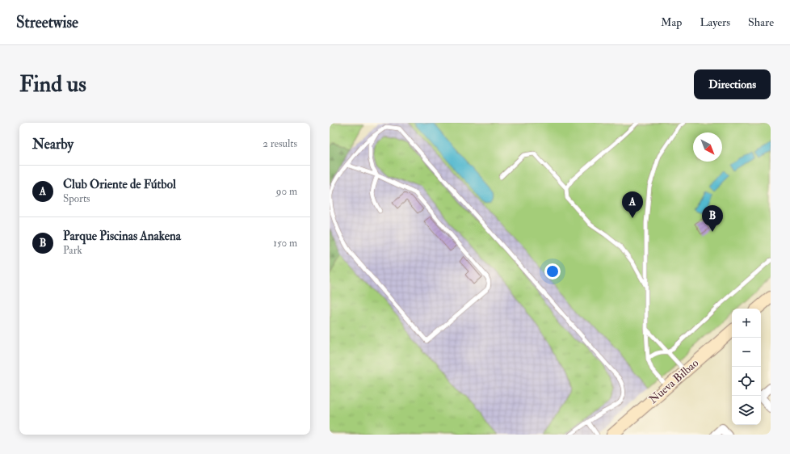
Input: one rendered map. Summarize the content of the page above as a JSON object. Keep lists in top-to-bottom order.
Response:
{
  "streets": {
    "street": ["Nueva Bilbao"]
  },
  "north": "bottom right",
  "page": {
    "header": "Streetwise",
    "nav": ["Map", "Layers", "Share"],
    "buttons": "Directions",
    "title": "Find us",
    "heading": ["Nearby", "2 results"],
    "list": [
      {
        "mark": "A",
        "name": "Club Oriente de Fútbol",
        "note": "Sports",
        "value": "90 m"
      },
      {
        "mark": "B",
        "name": "Parque Piscinas Anakena",
        "note": "Park",
        "value": "150 m"
      }
    ],
    "pins": ["A", "B"],
    "map_buttons": ["+", "−"]
  }
}
